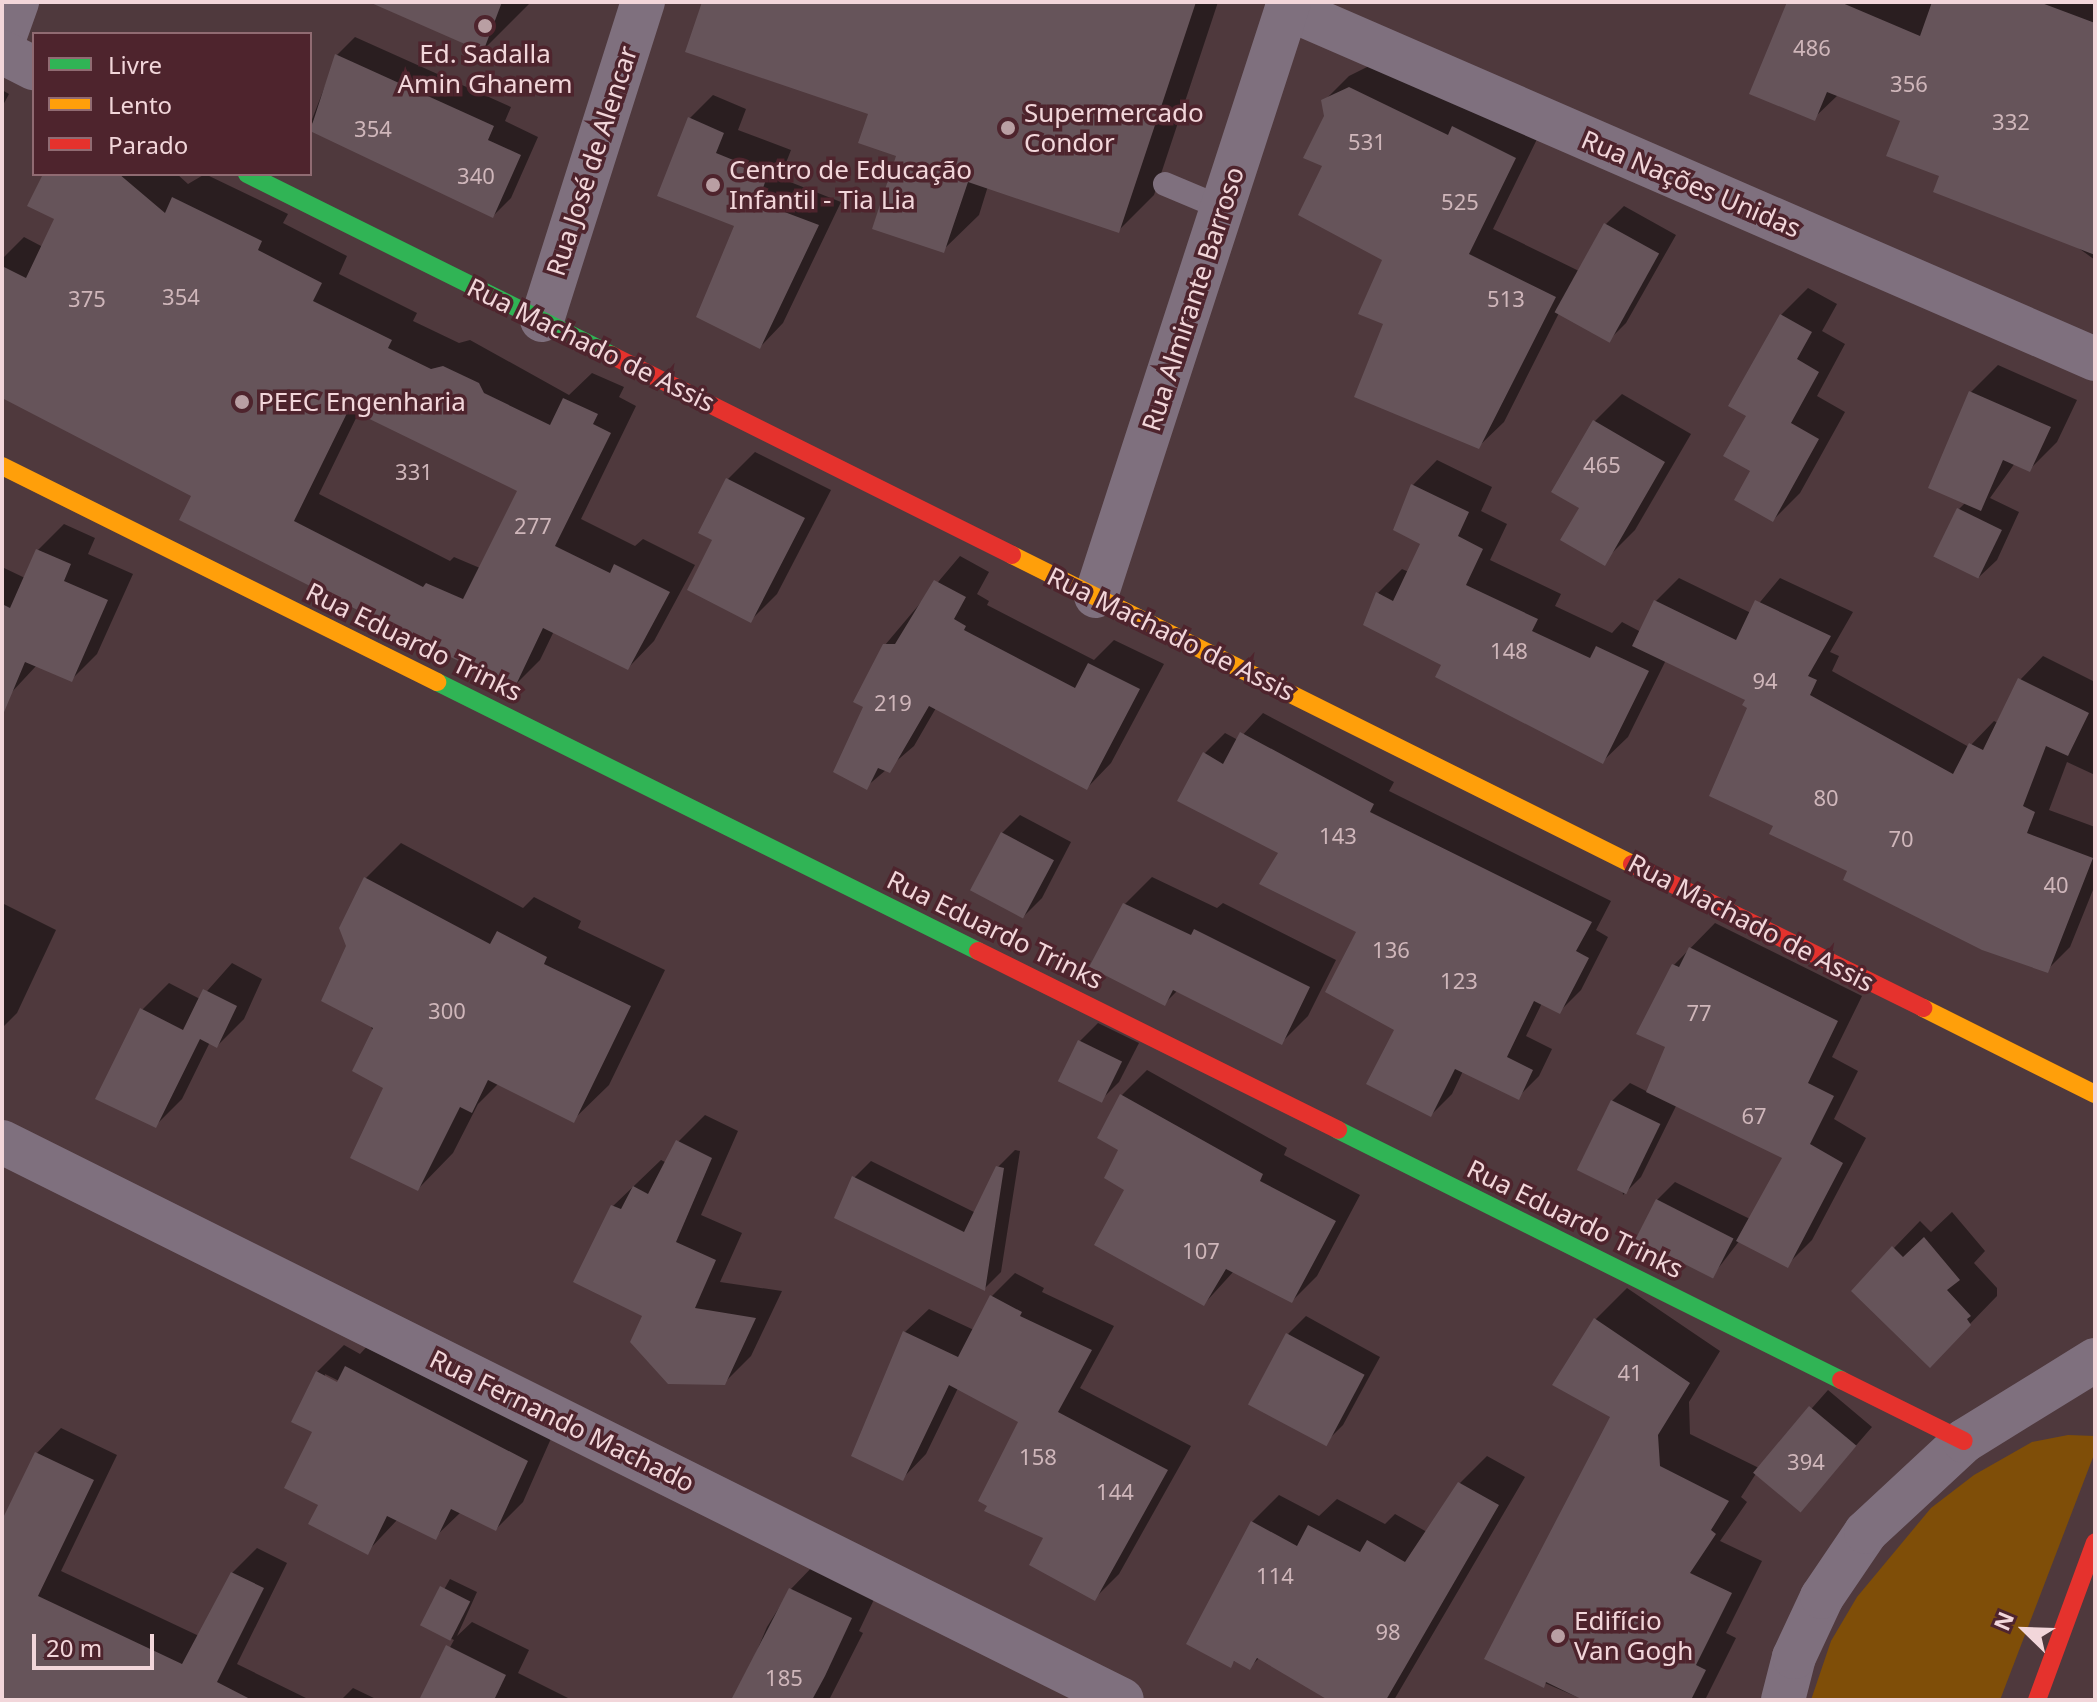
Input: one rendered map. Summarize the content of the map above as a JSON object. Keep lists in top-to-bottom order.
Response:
{
  "streets": {
    "street": [
      "Rua José de Alencar",
      "Rua Nações Unidas",
      "Rua Almirante Barroso",
      "Rua Machado de Assis",
      "Rua Eduardo Trinks",
      "Rua Fernando Machado"
    ]
  },
  "crossings": [
    ["Rua José de Alencar", "Rua Machado de Assis"],
    ["Rua Nações Unidas", "Rua Almirante Barroso"],
    ["Rua Almirante Barroso", "Rua Machado de Assis"]
  ],
  "places": [
    "Ed. Sadalla Amin Ghanem",
    "Supermercado Condor",
    "Centro de Educação Infantil - Tia Lia",
    "PEEC Engenharia",
    "Edifício Van Gogh"
  ],
  "house_numbers": [
    "486",
    "356",
    "332",
    "354",
    "531",
    "340",
    "525",
    "354",
    "375",
    "513",
    "465",
    "331",
    "277",
    "148",
    "94",
    "219",
    "80",
    "143",
    "70",
    "40",
    "136",
    "123",
    "300",
    "77",
    "67",
    "107",
    "41",
    "158",
    "394",
    "144",
    "114",
    "98",
    "185"
  ],
  "legend": ["Livre", "Lento", "Parado"],
  "scale_bar": "20 m",
  "north": "top left"
}
